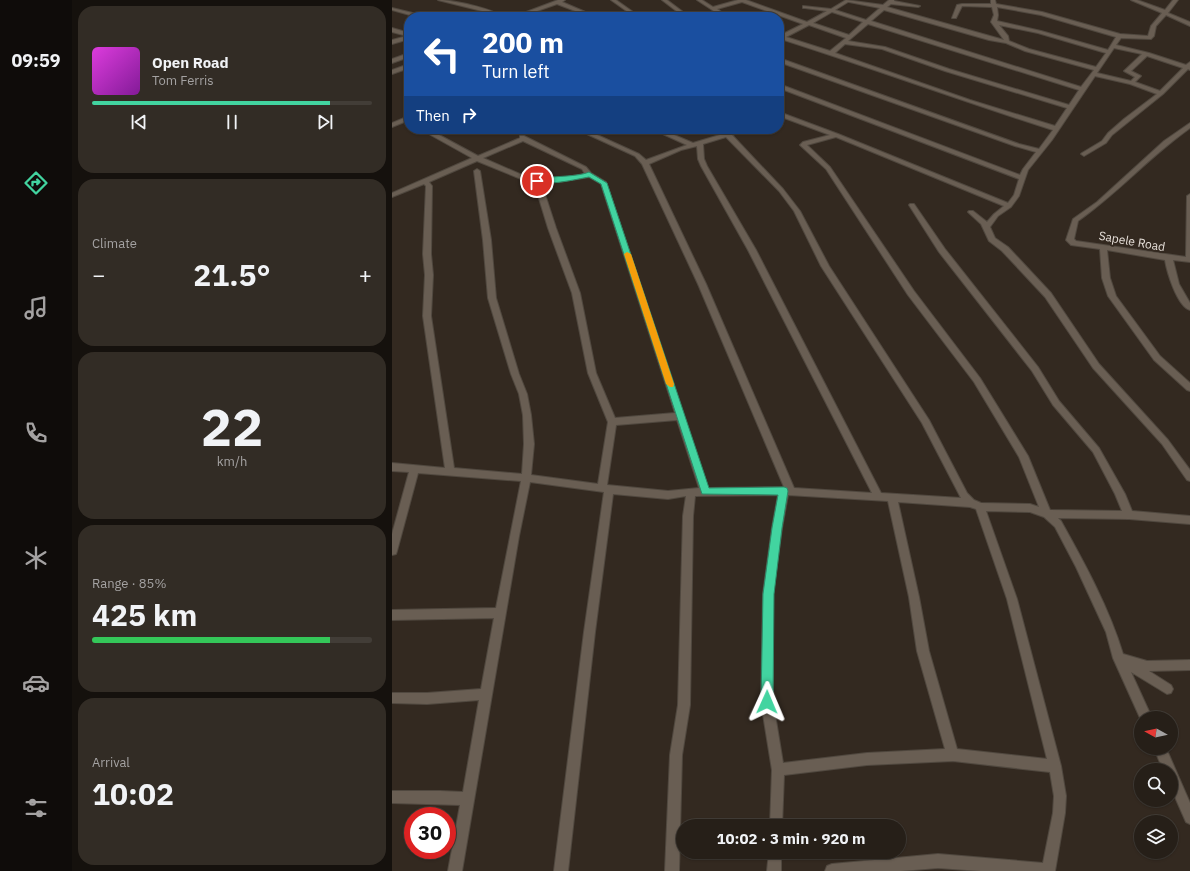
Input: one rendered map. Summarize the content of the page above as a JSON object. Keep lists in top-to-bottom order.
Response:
{
  "streets": {
    "street": ["Sapele Road"]
  },
  "north": "left",
  "page": {
    "tabs": "09:59",
    "turn": ["200 m", "Turn left"],
    "song": ["Open Road", "Tom Ferris"],
    "then": "Then",
    "tile": [
      "Climate",
      ["22", "km/h"],
      ["Range · 85%", "425 km"],
      ["Arrival", "10:02"]
    ],
    "heat": ["−", "21.5°", "+"],
    "limit": "30",
    "trip": "10:02 · 3 min · 920 m"
  }
}
